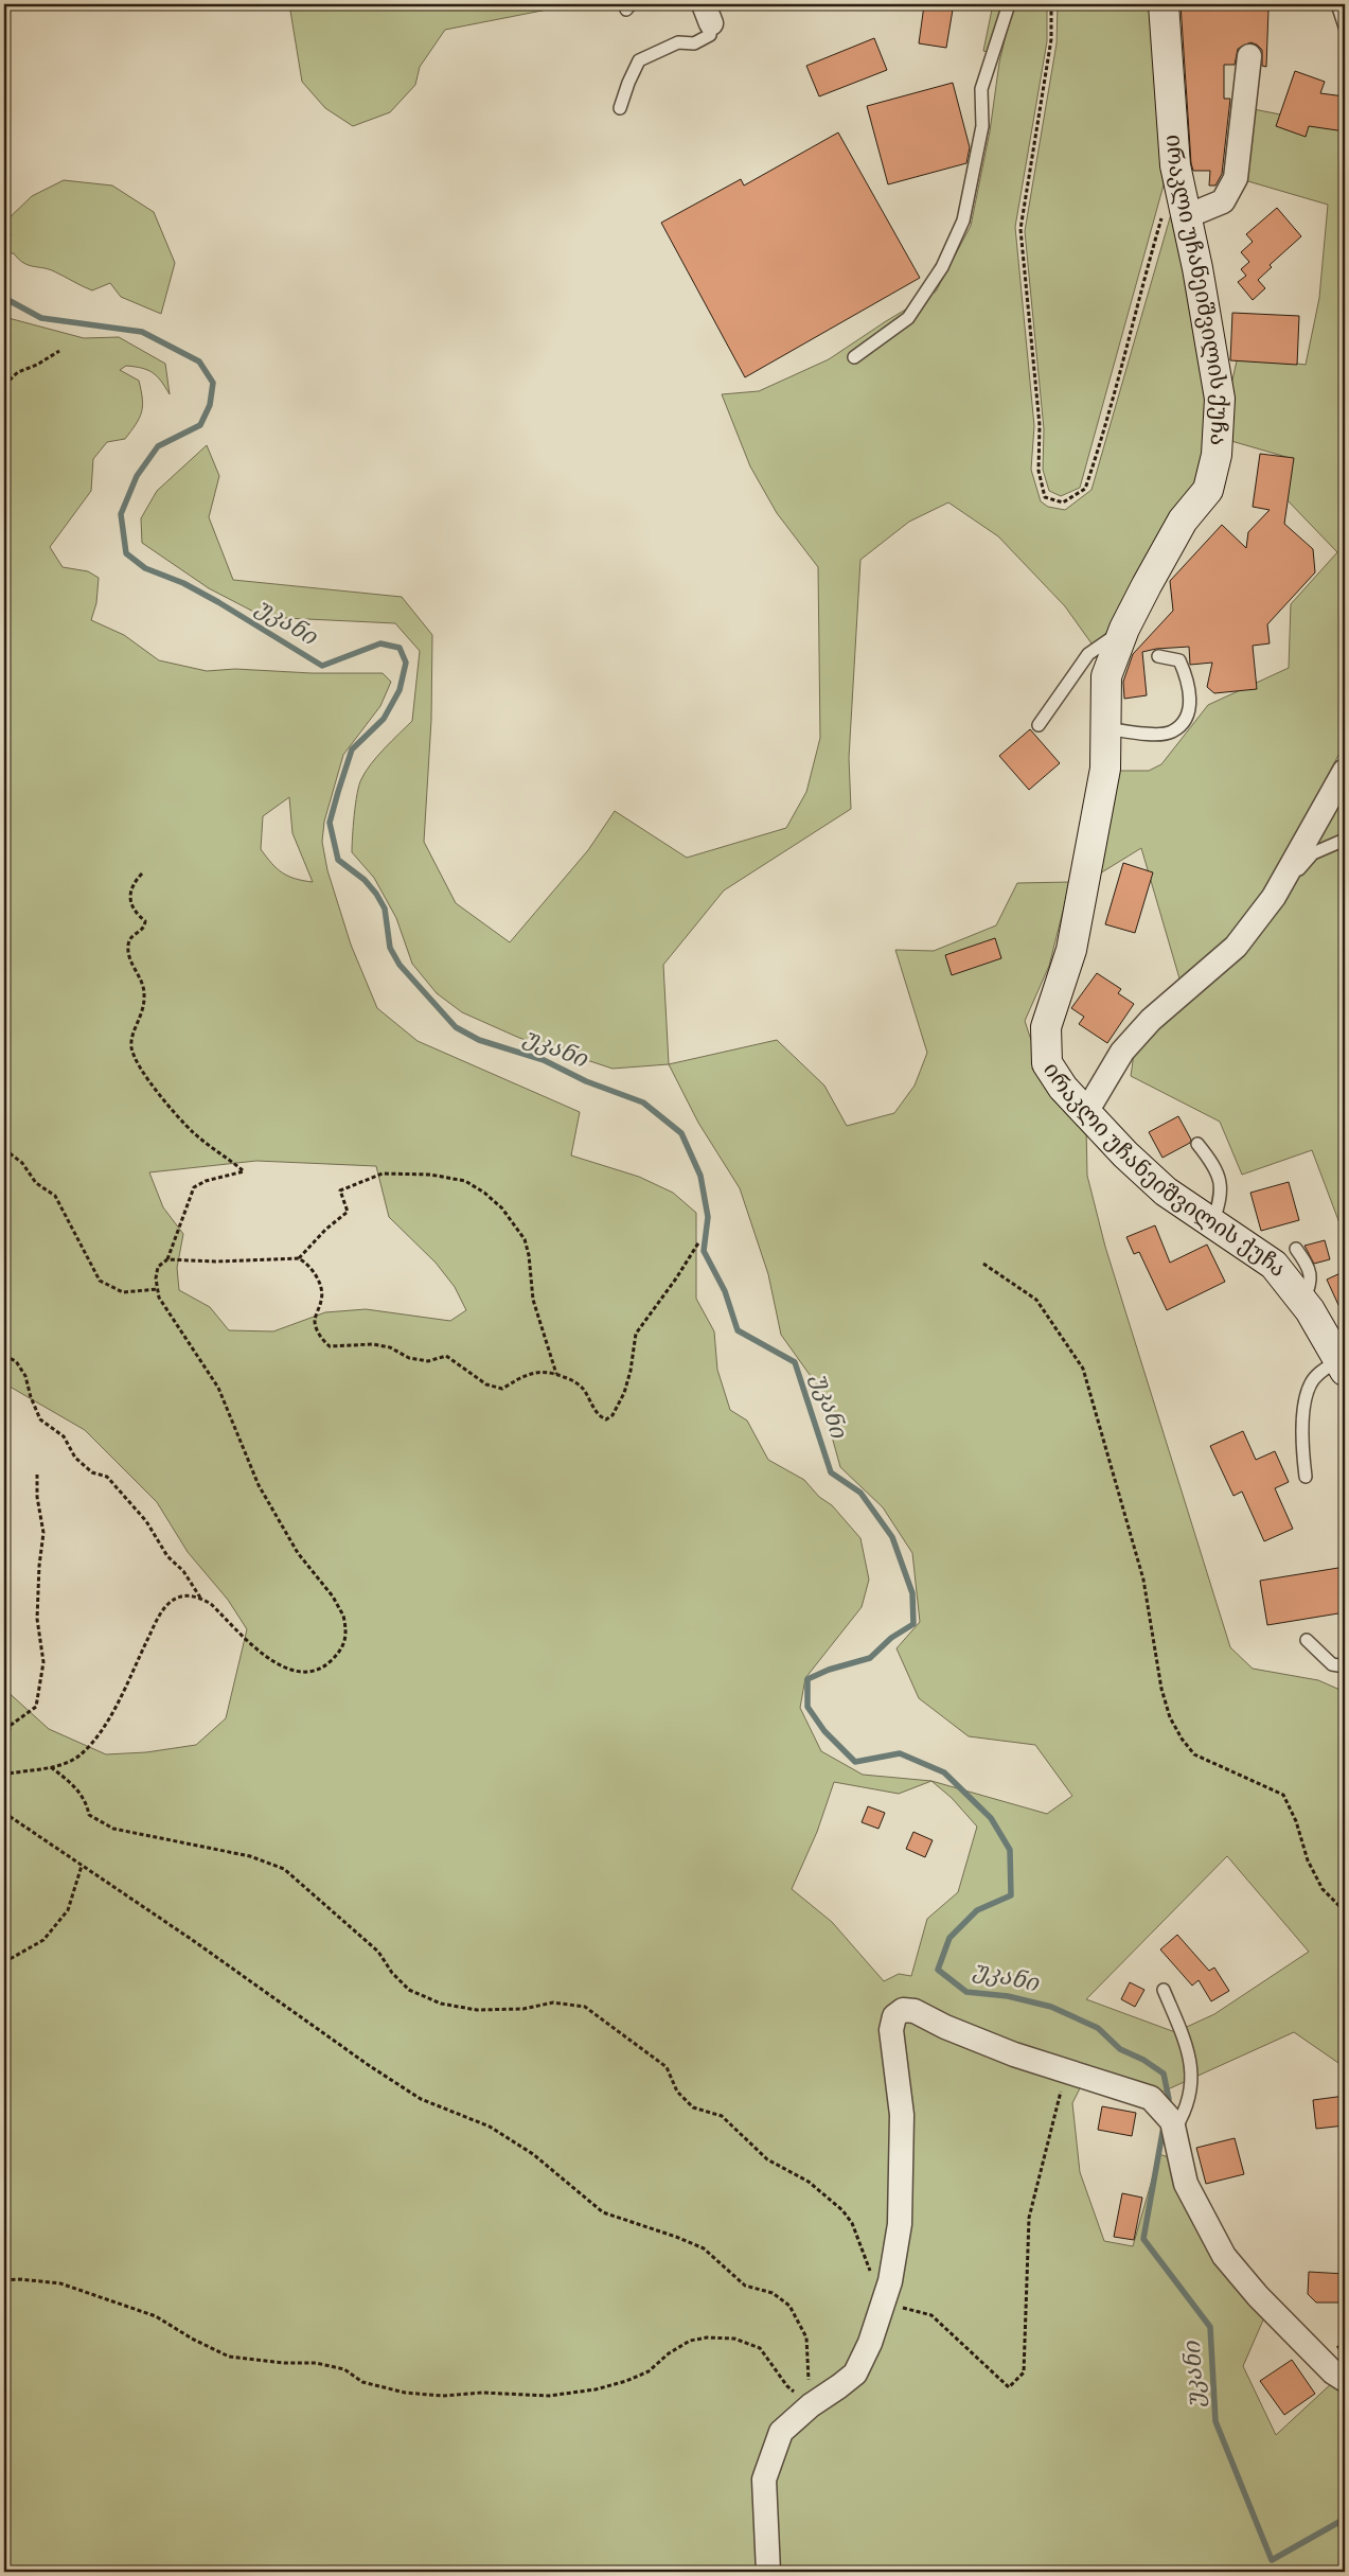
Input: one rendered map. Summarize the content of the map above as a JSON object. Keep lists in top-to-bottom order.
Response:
{
  "streets": {
    "street": ["ირაკლი უჩანეიშვილის ქუჩა"]
  },
  "water": ["უკანი"]
}
